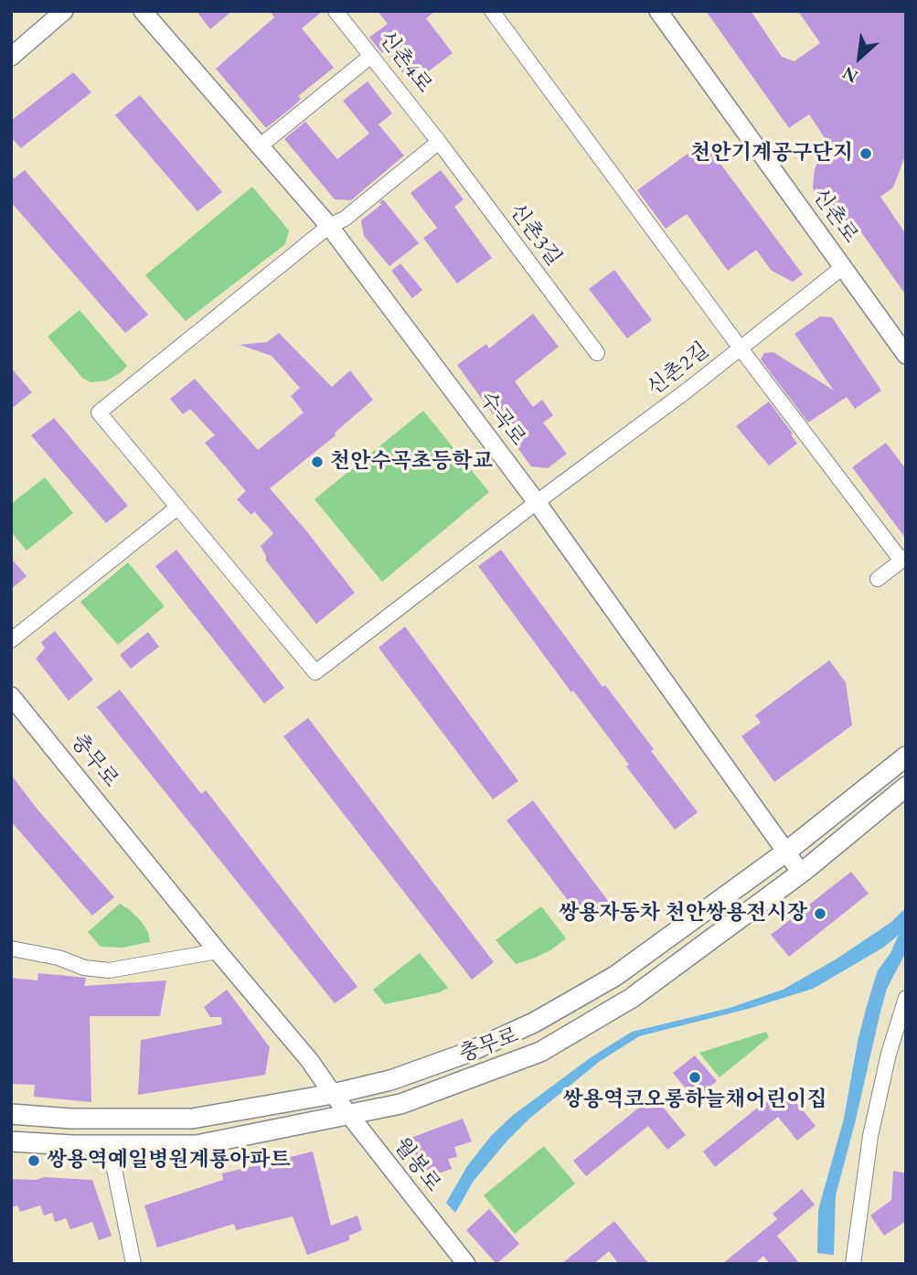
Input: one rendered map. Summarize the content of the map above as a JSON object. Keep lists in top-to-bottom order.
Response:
{
  "streets": {
    "main road": ["충무로"],
    "street": [
      "신촌4로",
      "신촌로",
      "신촌3길",
      "신촌2길",
      "수곡로",
      "월봉로"
    ]
  },
  "crossings": [
    ["신촌4로", "신촌3길"],
    ["신촌로", "신촌2길"],
    ["신촌2길", "수곡로"],
    ["수곡로", "충무로"],
    ["충무로", "월봉로"]
  ],
  "places": [
    "천안기계공구단지",
    "천안수곡초등학교",
    "쌍용자동차 천안쌍용전시장",
    "쌍용역코오롱하늘채어린이집",
    "쌍용역예일병원계룡아파트"
  ],
  "north": "bottom left"
}
